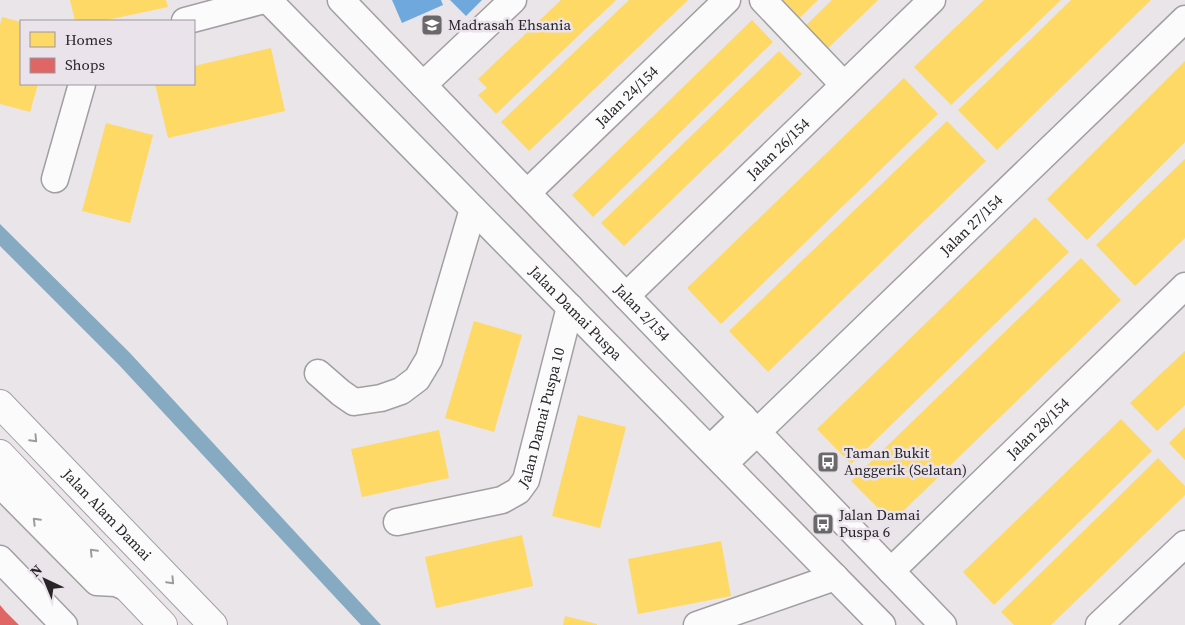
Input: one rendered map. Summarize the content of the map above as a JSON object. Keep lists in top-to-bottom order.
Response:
{
  "streets": {
    "main road": ["Jalan Alam Damai"],
    "street": [
      "Jalan 24/154",
      "Jalan 26/154",
      "Jalan 27/154",
      "Jalan Damai Puspa",
      "Jalan 2/154",
      "Jalan Damai Puspa 10",
      "Jalan 28/154"
    ]
  },
  "crossings": [
    ["Jalan 24/154", "Jalan 2/154"],
    ["Jalan 26/154", "Jalan 2/154"],
    ["Jalan 27/154", "Jalan Damai Puspa"],
    ["Jalan 27/154", "Jalan 2/154"],
    ["Jalan Damai Puspa", "Jalan Damai Puspa 10"],
    ["Jalan 2/154", "Jalan 28/154"]
  ],
  "places": {
    "school or university": ["Madrasah Ehsania"],
    "bus stop": ["Taman Bukit Anggerik (Selatan)", "Jalan Damai Puspa 6"]
  },
  "legend": ["Homes", "Shops"],
  "north": "top left"
}
